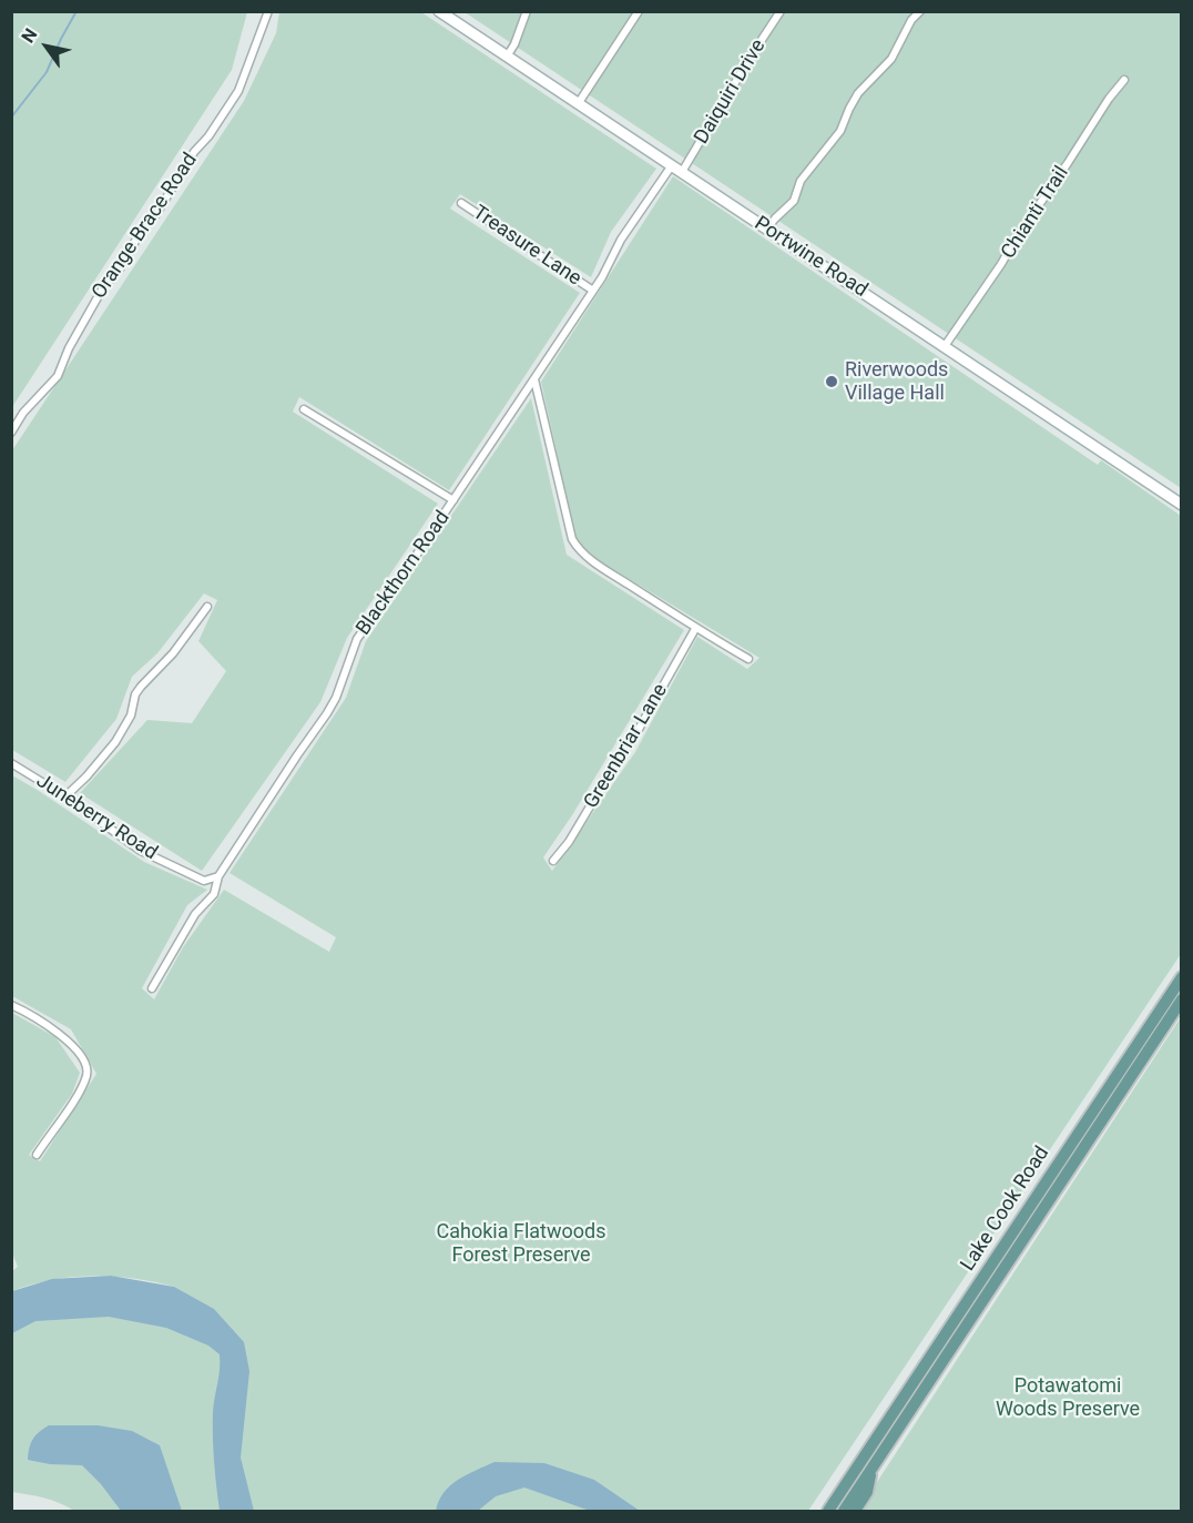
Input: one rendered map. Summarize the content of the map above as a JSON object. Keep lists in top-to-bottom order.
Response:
{
  "streets": {
    "main road": ["Lake Cook Road"],
    "street": [
      "Daiquiri Drive",
      "Chianti Trail",
      "Orange Brace Road",
      "Treasure Lane",
      "Portwine Road",
      "Blackthorn Road",
      "Greenbriar Lane",
      "Juneberry Road"
    ]
  },
  "crossings": [
    ["Daiquiri Drive", "Portwine Road"],
    ["Chianti Trail", "Portwine Road"],
    ["Treasure Lane", "Blackthorn Road"],
    ["Portwine Road", "Blackthorn Road"],
    ["Blackthorn Road", "Juneberry Road"]
  ],
  "parks": ["Cahokia Flatwoods Forest Preserve", "Potawatomi Woods Preserve"],
  "places": ["Riverwoods Village Hall"],
  "north": "top left"
}
